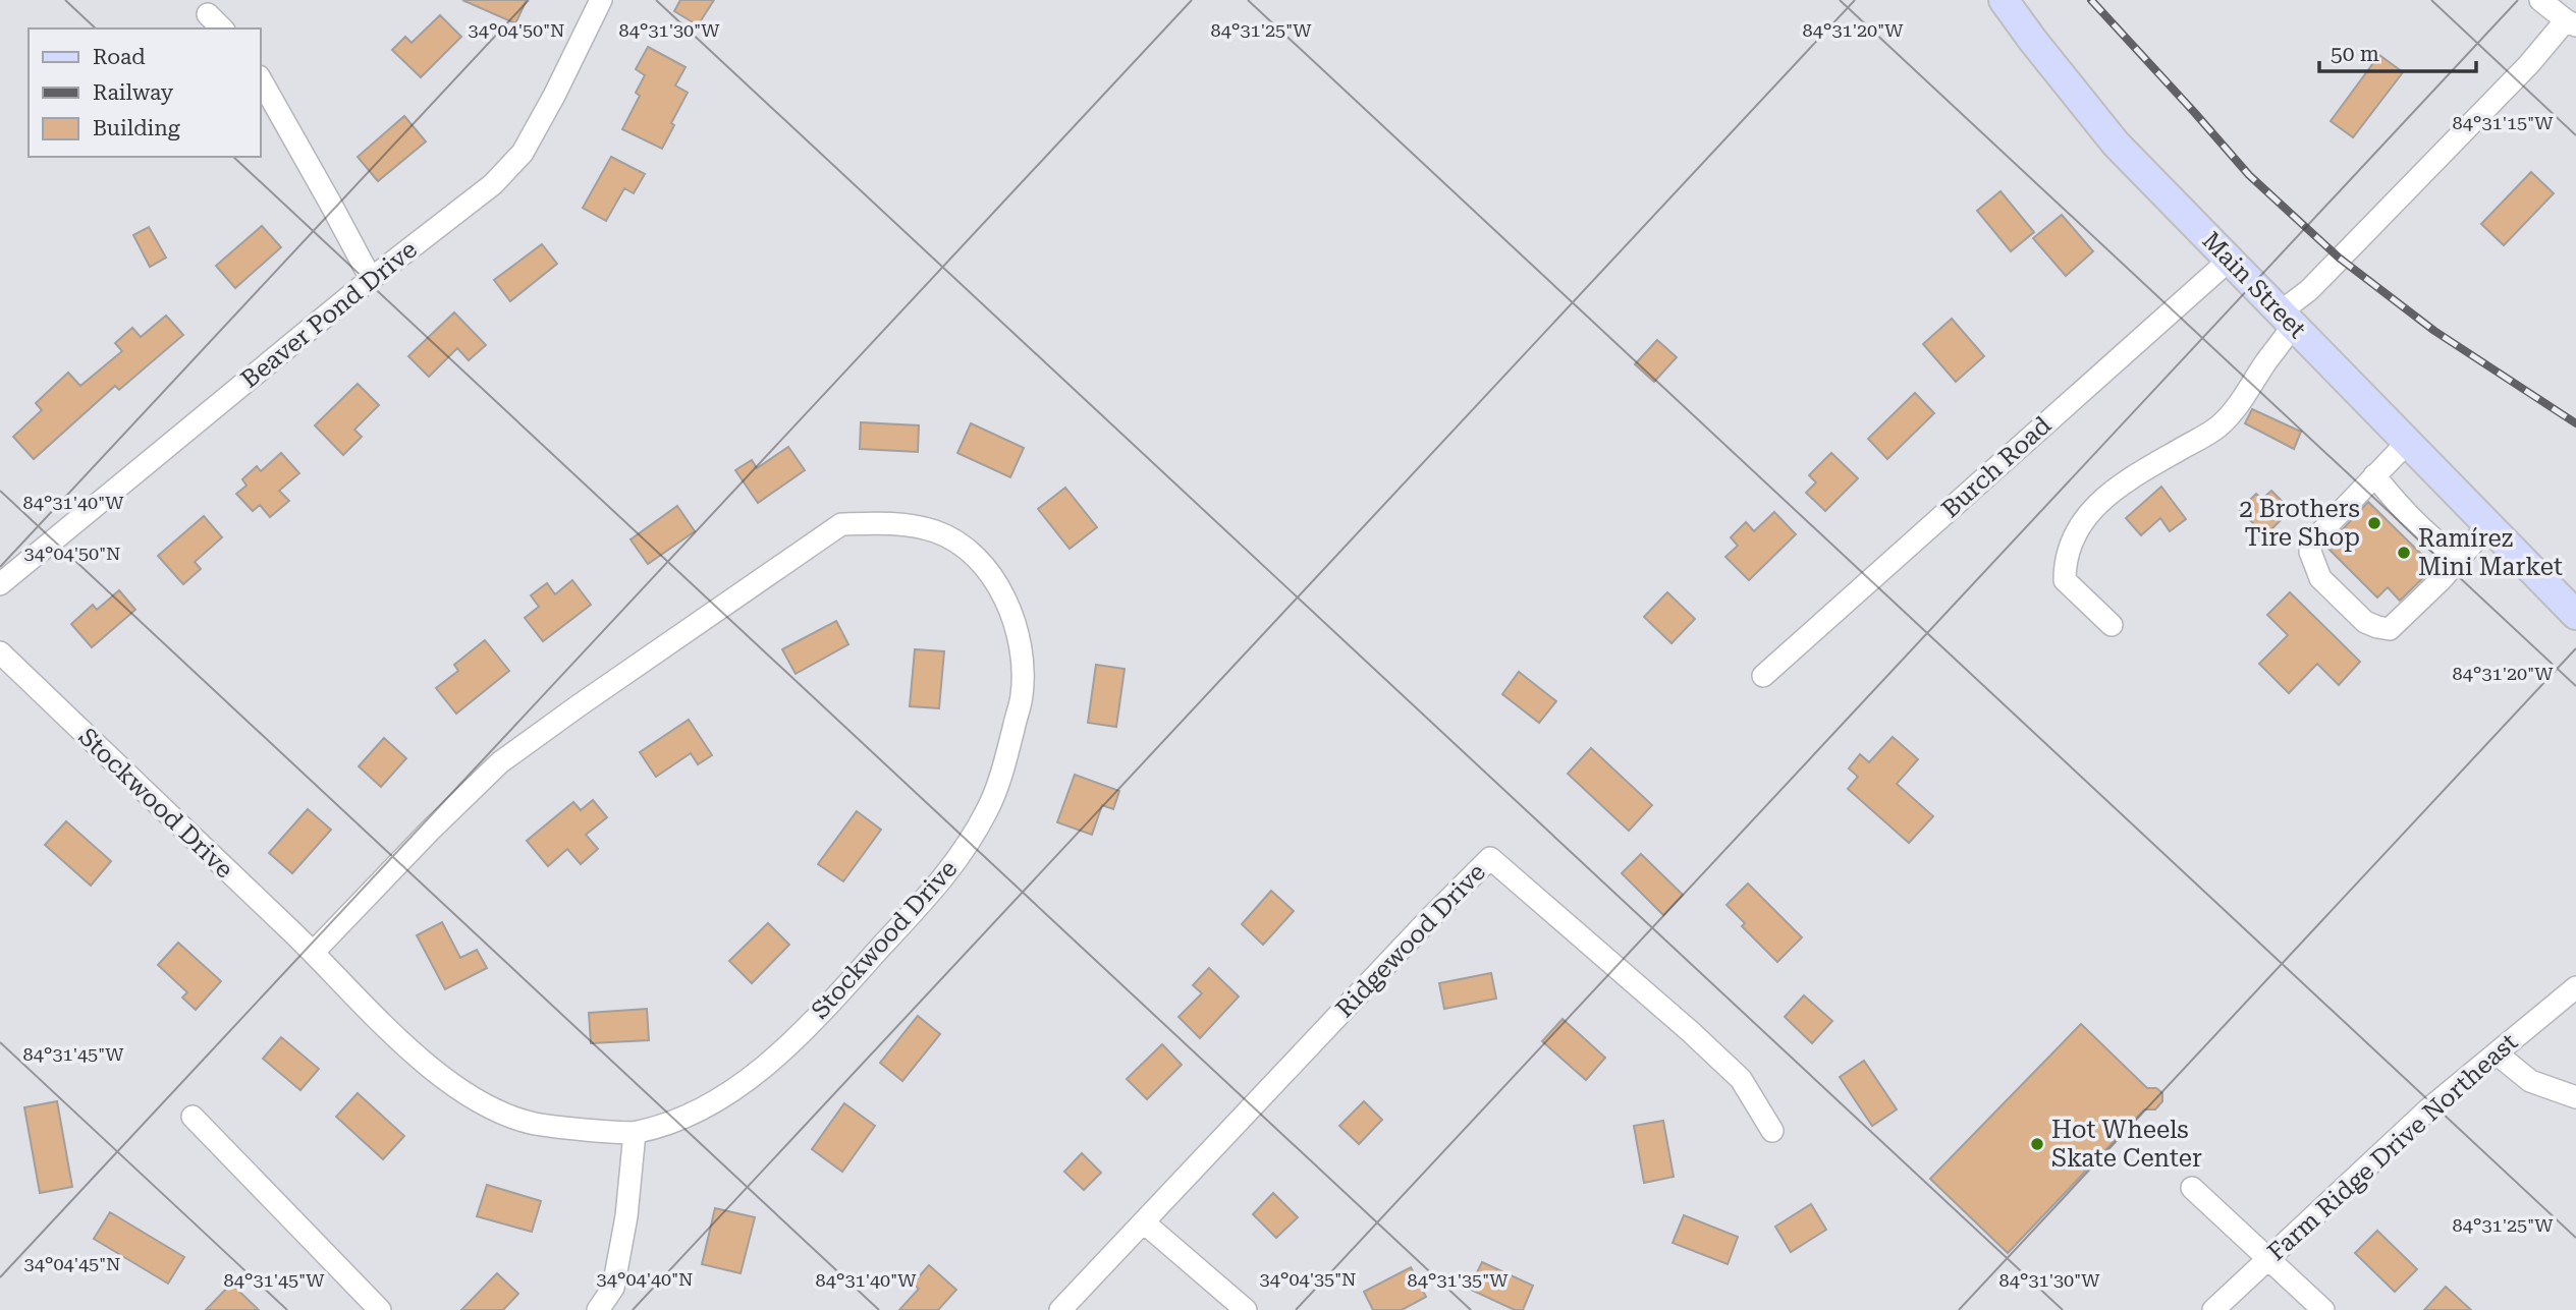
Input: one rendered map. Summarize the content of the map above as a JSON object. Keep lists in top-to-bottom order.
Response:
{
  "streets": {
    "main road": ["Main Street"],
    "street": [
      "Beaver Pond Drive",
      "Burch Road",
      "Stockwood Drive",
      "Ridgewood Drive",
      "Farm Ridge Drive Northeast"
    ]
  },
  "crossings": [
    ["Main Street", "Burch Road"]
  ],
  "places": ["2 Brothers Tire Shop", "Ramírez Mini Market", "Hot Wheels Skate Center"],
  "legend": ["Road", "Railway", "Building"],
  "scale_bar": "50 m",
  "coordinates": [
    "84°31'30\"W",
    "84°31'25\"W",
    "84°31'20\"W",
    "34°04'50\"N",
    "84°31'15\"W",
    "84°31'40\"W",
    "84°31'45\"W",
    "34°04'45\"N",
    "34°04'40\"N",
    "34°04'35\"N",
    "84°31'35\"W"
  ]
}
